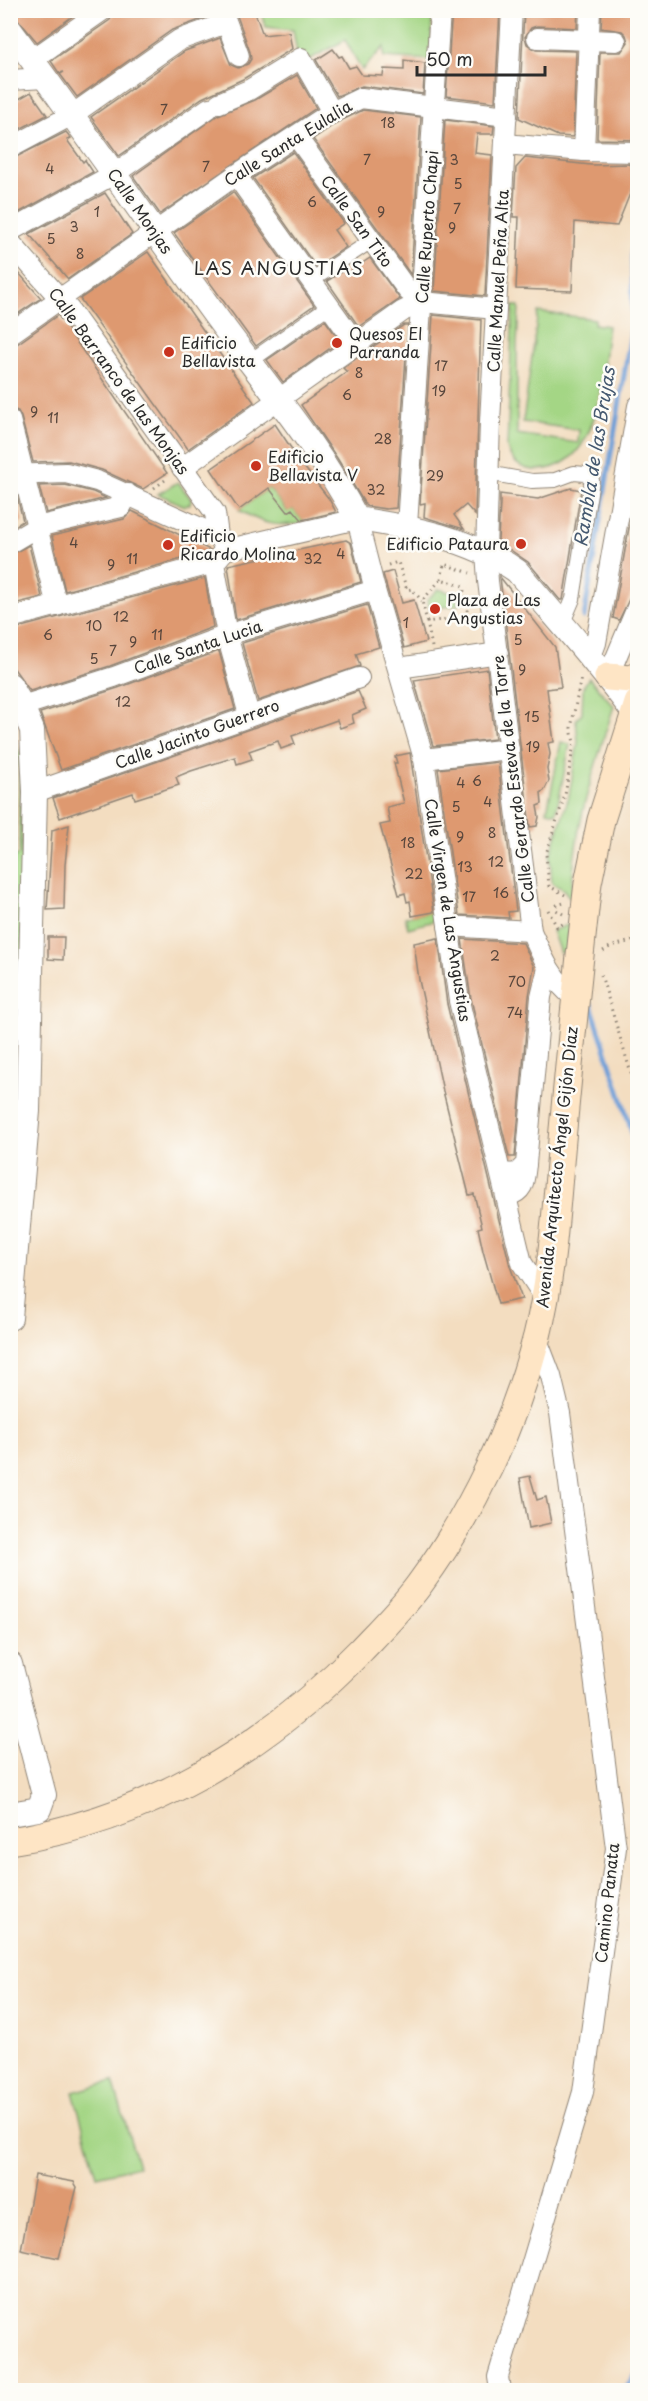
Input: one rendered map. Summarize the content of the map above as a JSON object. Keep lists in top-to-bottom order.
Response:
{
  "streets": {
    "main road": ["Avenida Arquitecto Ángel Gijón Díaz"],
    "street": [
      "Calle Santa Eulalia",
      "Calle Monjas",
      "Calle San Tito",
      "Calle Ruperto Chapi",
      "Calle Manuel Peña Alta",
      "Calle Barranco de las Monjas",
      "Calle Santa Lucia",
      "Calle Jacinto Guerrero",
      "Calle Gerardo Esteva de la Torre",
      "Calle Virgen de Las Angustias",
      "Camino Panata"
    ]
  },
  "crossings": [
    ["Calle Santa Eulalia", "Calle Monjas"],
    ["Calle Santa Eulalia", "Calle San Tito"],
    ["Calle Santa Eulalia", "Calle Ruperto Chapi"],
    ["Calle Santa Eulalia", "Calle Manuel Peña Alta"],
    ["Calle Santa Eulalia", "Calle Barranco de las Monjas"],
    ["Calle Monjas", "Calle Virgen de Las Angustias"],
    ["Calle San Tito", "Calle Ruperto Chapi"],
    ["Calle Manuel Peña Alta", "Calle Gerardo Esteva de la Torre"],
    ["Calle Barranco de las Monjas", "Calle Santa Lucia"],
    ["Calle Barranco de las Monjas", "Calle Jacinto Guerrero"],
    ["Calle Santa Lucia", "Calle Virgen de Las Angustias"],
    ["Calle Gerardo Esteva de la Torre", "Avenida Arquitecto Ángel Gijón Díaz"],
    ["Calle Virgen de Las Angustias", "Avenida Arquitecto Ángel Gijón Díaz"],
    ["Avenida Arquitecto Ángel Gijón Díaz", "Camino Panata"]
  ],
  "districts": ["LAS ANGUSTIAS"],
  "water": ["Rambla de las Brujas"],
  "places": [
    "Quesos El Parranda",
    "Edificio Bellavista",
    "Edificio Bellavista V",
    "Edificio Pataura",
    "Edificio Ricardo Molina",
    "Plaza de Las Angustias"
  ],
  "house_numbers": [
    "7",
    "18",
    "7",
    "3",
    "7",
    "4",
    "5",
    "6",
    "7",
    "1",
    "9",
    "3",
    "9",
    "5",
    "8",
    "17",
    "8",
    "19",
    "6",
    "9",
    "11",
    "28",
    "29",
    "32",
    "4",
    "4",
    "11",
    "32",
    "9",
    "12",
    "1",
    "10",
    "6",
    "11",
    "5",
    "9",
    "7",
    "5",
    "9",
    "12",
    "15",
    "19",
    "6",
    "4",
    "4",
    "5",
    "8",
    "9",
    "18",
    "12",
    "13",
    "22",
    "16",
    "17",
    "2",
    "70",
    "74"
  ],
  "scale_bar": "50 m"
}
